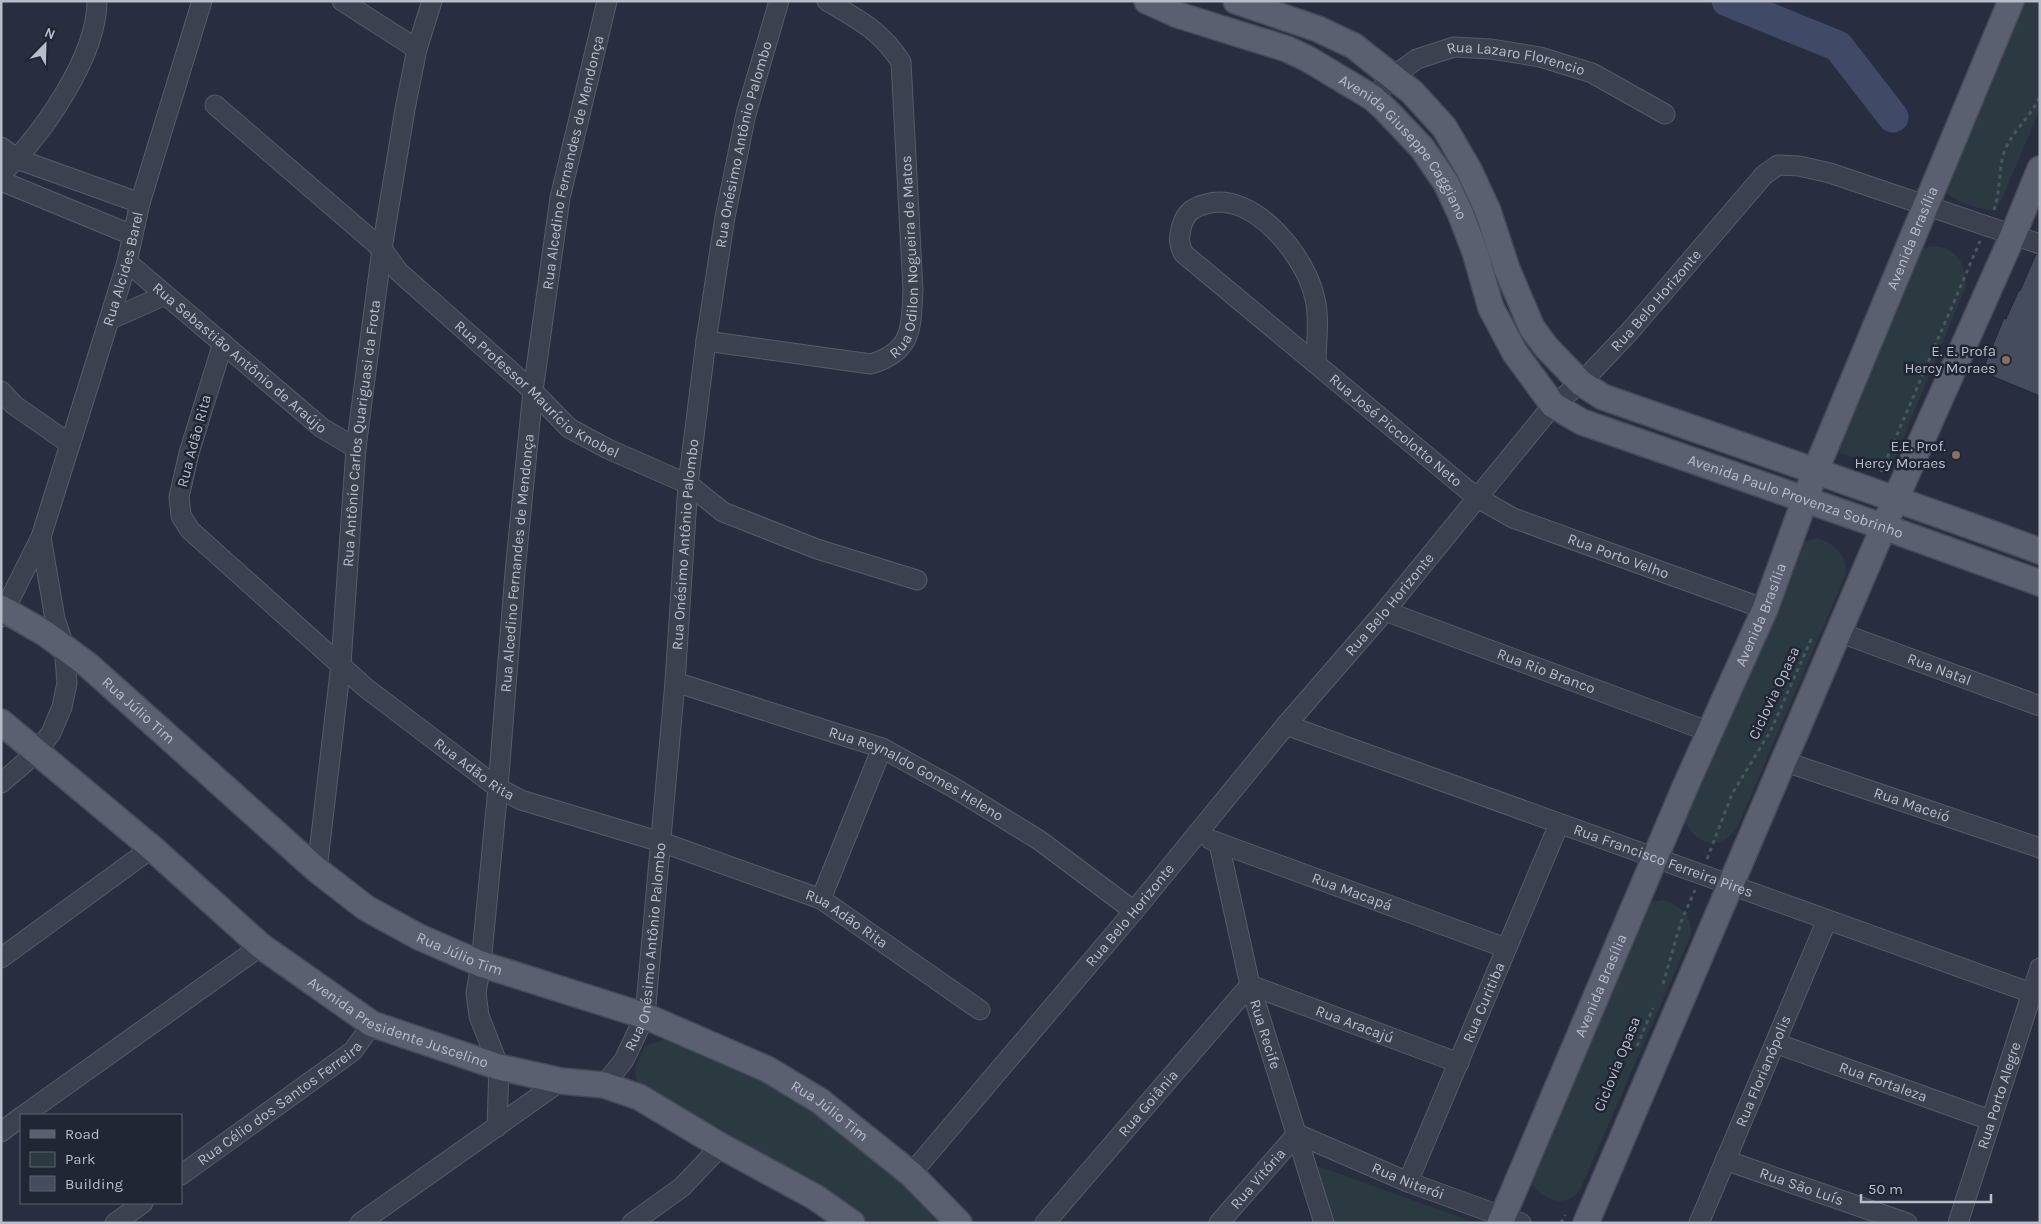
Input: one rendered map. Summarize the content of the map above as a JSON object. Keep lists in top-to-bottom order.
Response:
{
  "streets": {
    "main road": [
      "Avenida Giuseppe Caggiano",
      "Avenida Brasília",
      "Avenida Paulo Provenza Sobrinho",
      "Rua Júlio Tim",
      "Avenida Presidente Juscelino"
    ],
    "street": [
      "Rua Lazaro Florencio",
      "Rua Onésimo Antônio Palombo",
      "Rua Alcedino Fernandes de Mendonça",
      "Rua Odilon Nogueira de Matos",
      "Rua Alcides Barel",
      "Rua Belo Horizonte",
      "Rua Sebastião Antônio de Araújo",
      "Rua Professor Maurício Knobel",
      "Rua José Piccolotto Neto",
      "Rua Antônio Carlos Quariguasi da Frota",
      "Rua Adão Rita",
      "Rua Porto Velho",
      "Rua Natal",
      "Rua Rio Branco",
      "Rua Reynaldo Gomes Heleno",
      "Rua Maceió",
      "Rua Francisco Ferreira Pires",
      "Rua Macapá",
      "Rua Curitiba",
      "Rua Aracajú",
      "Rua Recife",
      "Rua Florianópolis",
      "Rua Fortaleza",
      "Rua Porto Alegre",
      "Rua Célio dos Santos Ferreira",
      "Rua Goiânia",
      "Rua Vitória",
      "Rua Niterói",
      "Rua São Luís"
    ],
    "path": ["Ciclovia Opasa"]
  },
  "crossings": [
    ["Rua Lazaro Florencio", "Avenida Giuseppe Caggiano"],
    ["Rua Onésimo Antônio Palombo", "Rua Odilon Nogueira de Matos"],
    ["Rua Onésimo Antônio Palombo", "Rua Professor Maurício Knobel"],
    ["Rua Onésimo Antônio Palombo", "Rua Adão Rita"],
    ["Rua Onésimo Antônio Palombo", "Rua Júlio Tim"],
    ["Rua Onésimo Antônio Palombo", "Rua Reynaldo Gomes Heleno"],
    ["Rua Onésimo Antônio Palombo", "Avenida Presidente Juscelino"],
    ["Avenida Giuseppe Caggiano", "Rua Belo Horizonte"],
    ["Avenida Giuseppe Caggiano", "Avenida Paulo Provenza Sobrinho"],
    ["Rua Alcedino Fernandes de Mendonça", "Rua Professor Maurício Knobel"],
    ["Rua Alcedino Fernandes de Mendonça", "Rua Adão Rita"],
    ["Rua Alcedino Fernandes de Mendonça", "Rua Júlio Tim"],
    ["Rua Alcedino Fernandes de Mendonça", "Avenida Presidente Juscelino"],
    ["Avenida Brasília", "Rua Belo Horizonte"],
    ["Avenida Brasília", "Avenida Paulo Provenza Sobrinho"],
    ["Avenida Brasília", "Rua Porto Velho"],
    ["Avenida Brasília", "Rua Rio Branco"],
    ["Avenida Brasília", "Rua Francisco Ferreira Pires"],
    ["Avenida Brasília", "Rua Niterói"],
    ["Rua Alcides Barel", "Rua Sebastião Antônio de Araújo"],
    ["Rua Alcides Barel", "Rua Júlio Tim"],
    ["Rua Alcides Barel", "Avenida Presidente Juscelino"],
    ["Rua Belo Horizonte", "Rua José Piccolotto Neto"],
    ["Rua Belo Horizonte", "Avenida Paulo Provenza Sobrinho"],
    ["Rua Belo Horizonte", "Rua Porto Velho"],
    ["Rua Belo Horizonte", "Rua Rio Branco"],
    ["Rua Belo Horizonte", "Rua Júlio Tim"],
    ["Rua Belo Horizonte", "Rua Reynaldo Gomes Heleno"],
    ["Rua Belo Horizonte", "Rua Francisco Ferreira Pires"],
    ["Rua Belo Horizonte", "Rua Macapá"],
    ["Rua Sebastião Antônio de Araújo", "Rua Antônio Carlos Quariguasi da Frota"],
    ["Rua Sebastião Antônio de Araújo", "Rua Adão Rita"],
    ["Rua Professor Maurício Knobel", "Rua Antônio Carlos Quariguasi da Frota"],
    ["Rua José Piccolotto Neto", "Rua Porto Velho"],
    ["Rua Antônio Carlos Quariguasi da Frota", "Rua Adão Rita"],
    ["Rua Antônio Carlos Quariguasi da Frota", "Rua Júlio Tim"],
    ["Rua Natal", "Ciclovia Opasa"],
    ["Rua Francisco Ferreira Pires", "Rua Curitiba"],
    ["Rua Francisco Ferreira Pires", "Rua Florianópolis"],
    ["Rua Francisco Ferreira Pires", "Rua Porto Alegre"],
    ["Rua Macapá", "Rua Curitiba"],
    ["Rua Macapá", "Rua Recife"],
    ["Rua Curitiba", "Rua Aracajú"],
    ["Rua Curitiba", "Rua Niterói"],
    ["Avenida Presidente Juscelino", "Rua Célio dos Santos Ferreira"],
    ["Rua Aracajú", "Rua Recife"],
    ["Rua Aracajú", "Rua Goiânia"],
    ["Rua Recife", "Rua Goiânia"],
    ["Rua Recife", "Rua Vitória"],
    ["Rua Recife", "Rua Niterói"],
    ["Rua Florianópolis", "Rua Fortaleza"],
    ["Rua Florianópolis", "Rua São Luís"],
    ["Rua Fortaleza", "Rua Porto Alegre"],
    ["Rua Vitória", "Rua Niterói"]
  ],
  "places": ["E. E. Profª Hercy Moraes", "E.E. Prof. Hercy Moraes"],
  "legend": ["Road", "Park", "Building"],
  "scale_bar": "50 m",
  "north": "top right"
}
